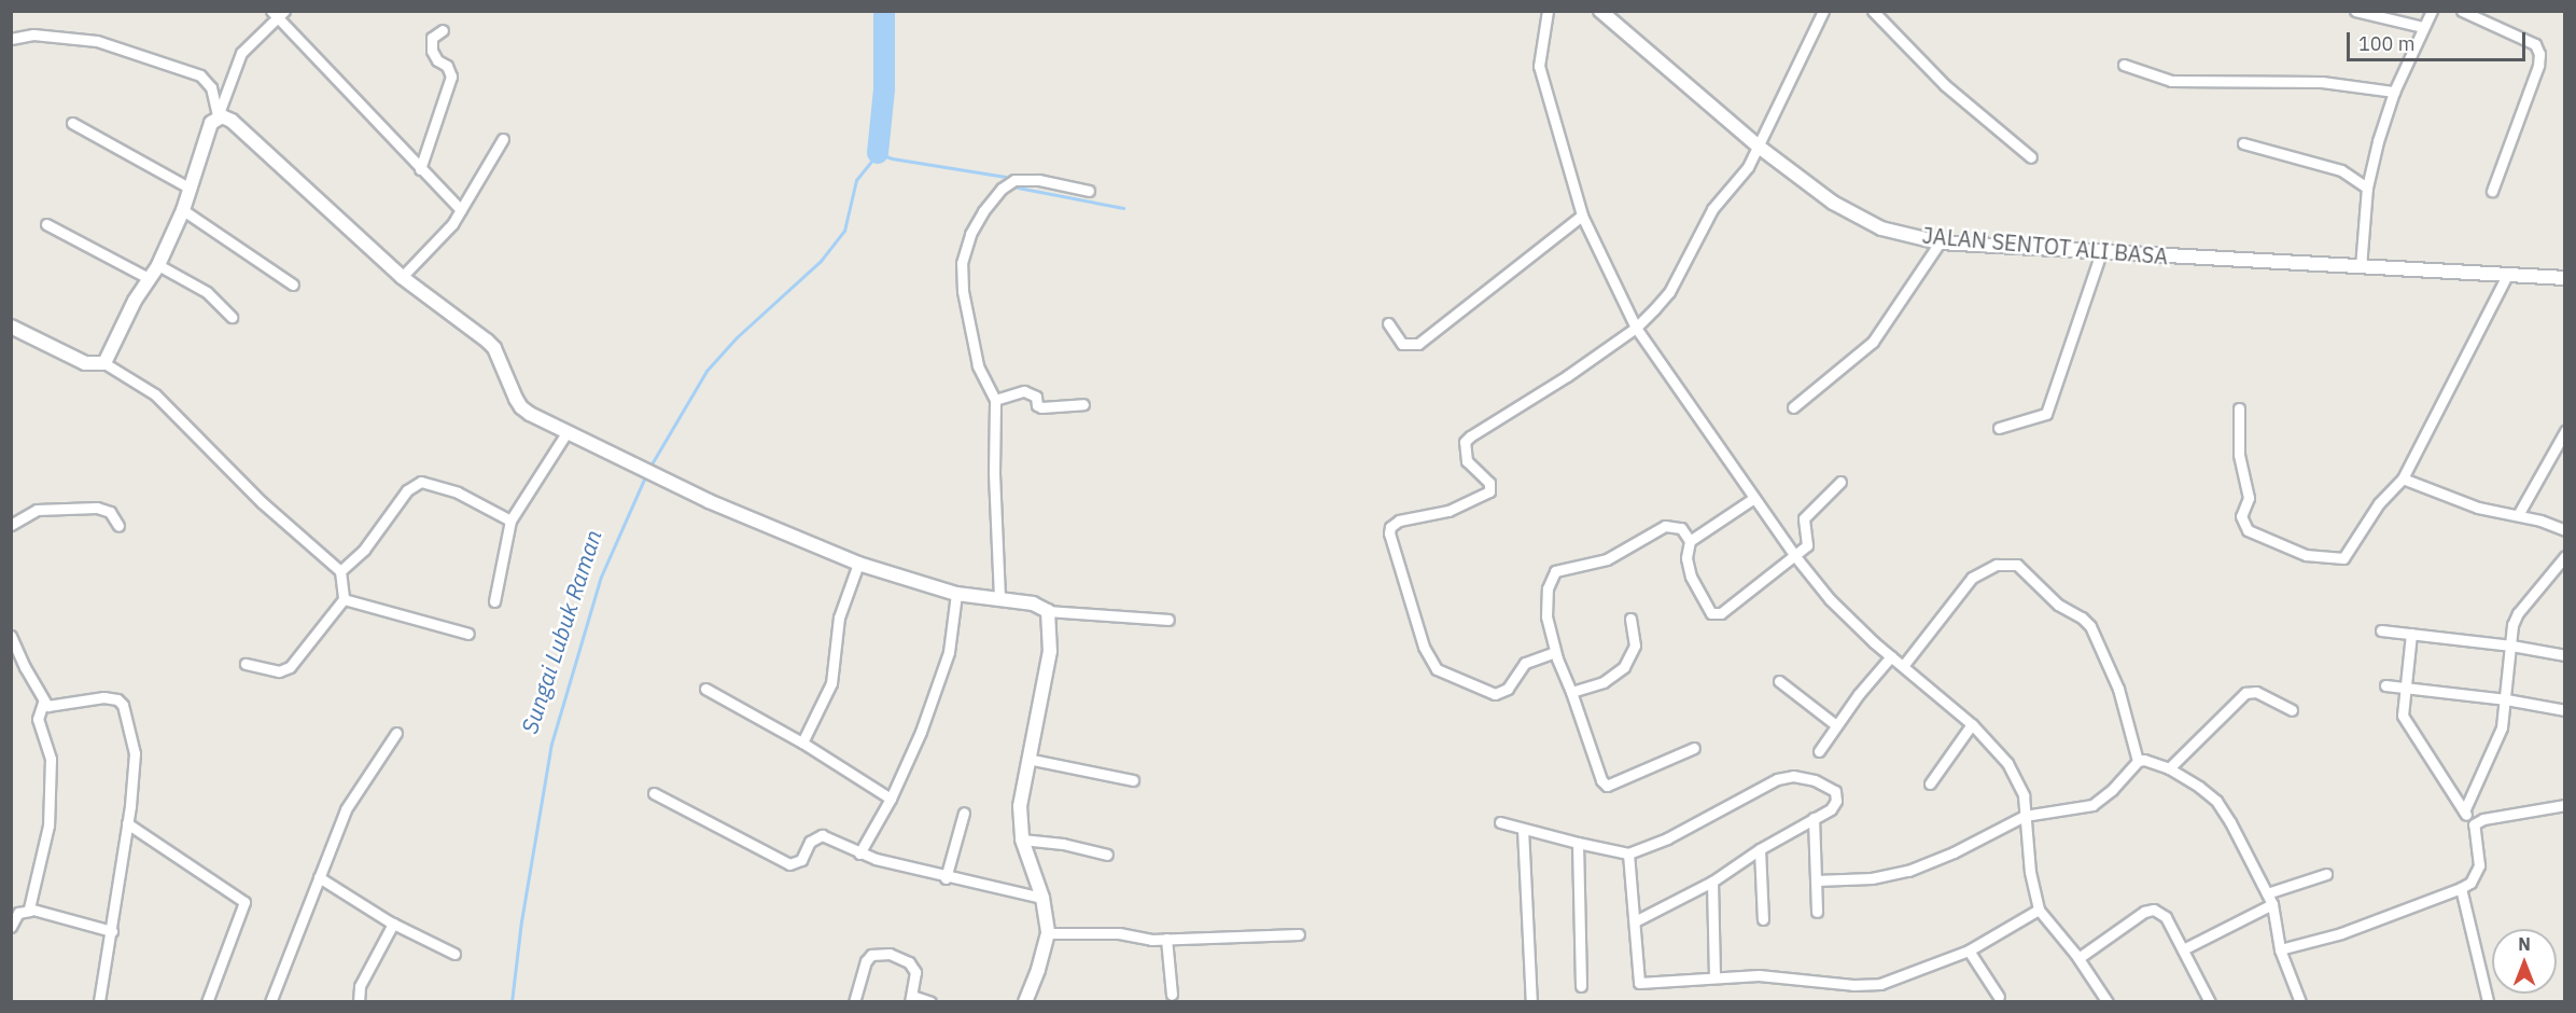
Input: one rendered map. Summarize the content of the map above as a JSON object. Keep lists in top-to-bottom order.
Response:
{
  "streets": {
    "street": ["JALAN SENTOT ALI BASA"]
  },
  "water": ["Sungai Lubuk Raman"],
  "scale_bar": "100 m",
  "north": "top"
}
